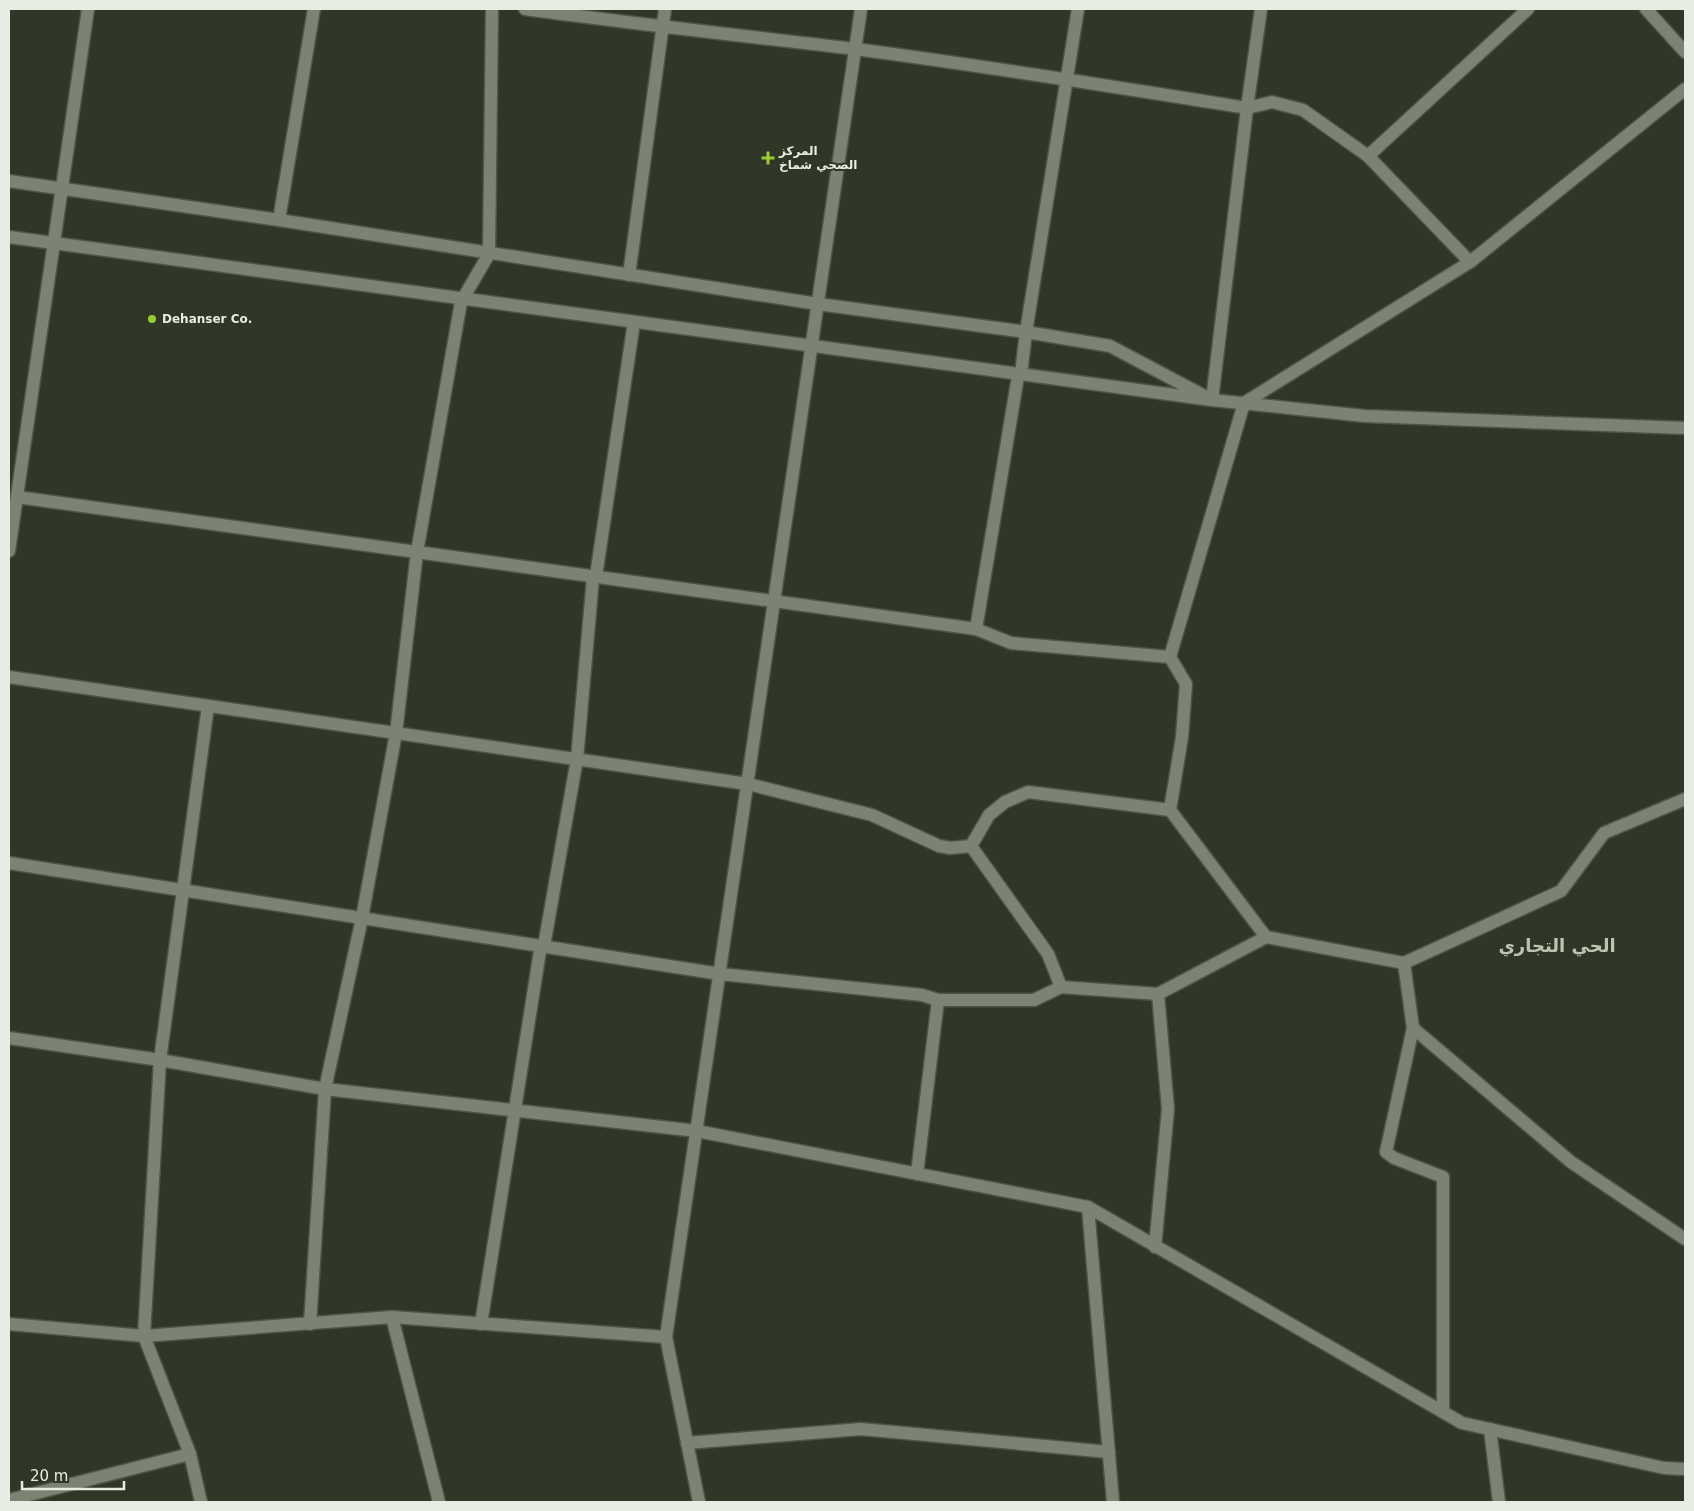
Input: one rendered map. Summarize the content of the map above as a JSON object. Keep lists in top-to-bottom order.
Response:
{
  "districts": ["الحي التجاري"],
  "places": {
    "health": ["المركز الصحي شماخ"],
    "other": ["Dehanser Co."]
  },
  "scale_bar": "20 m"
}
